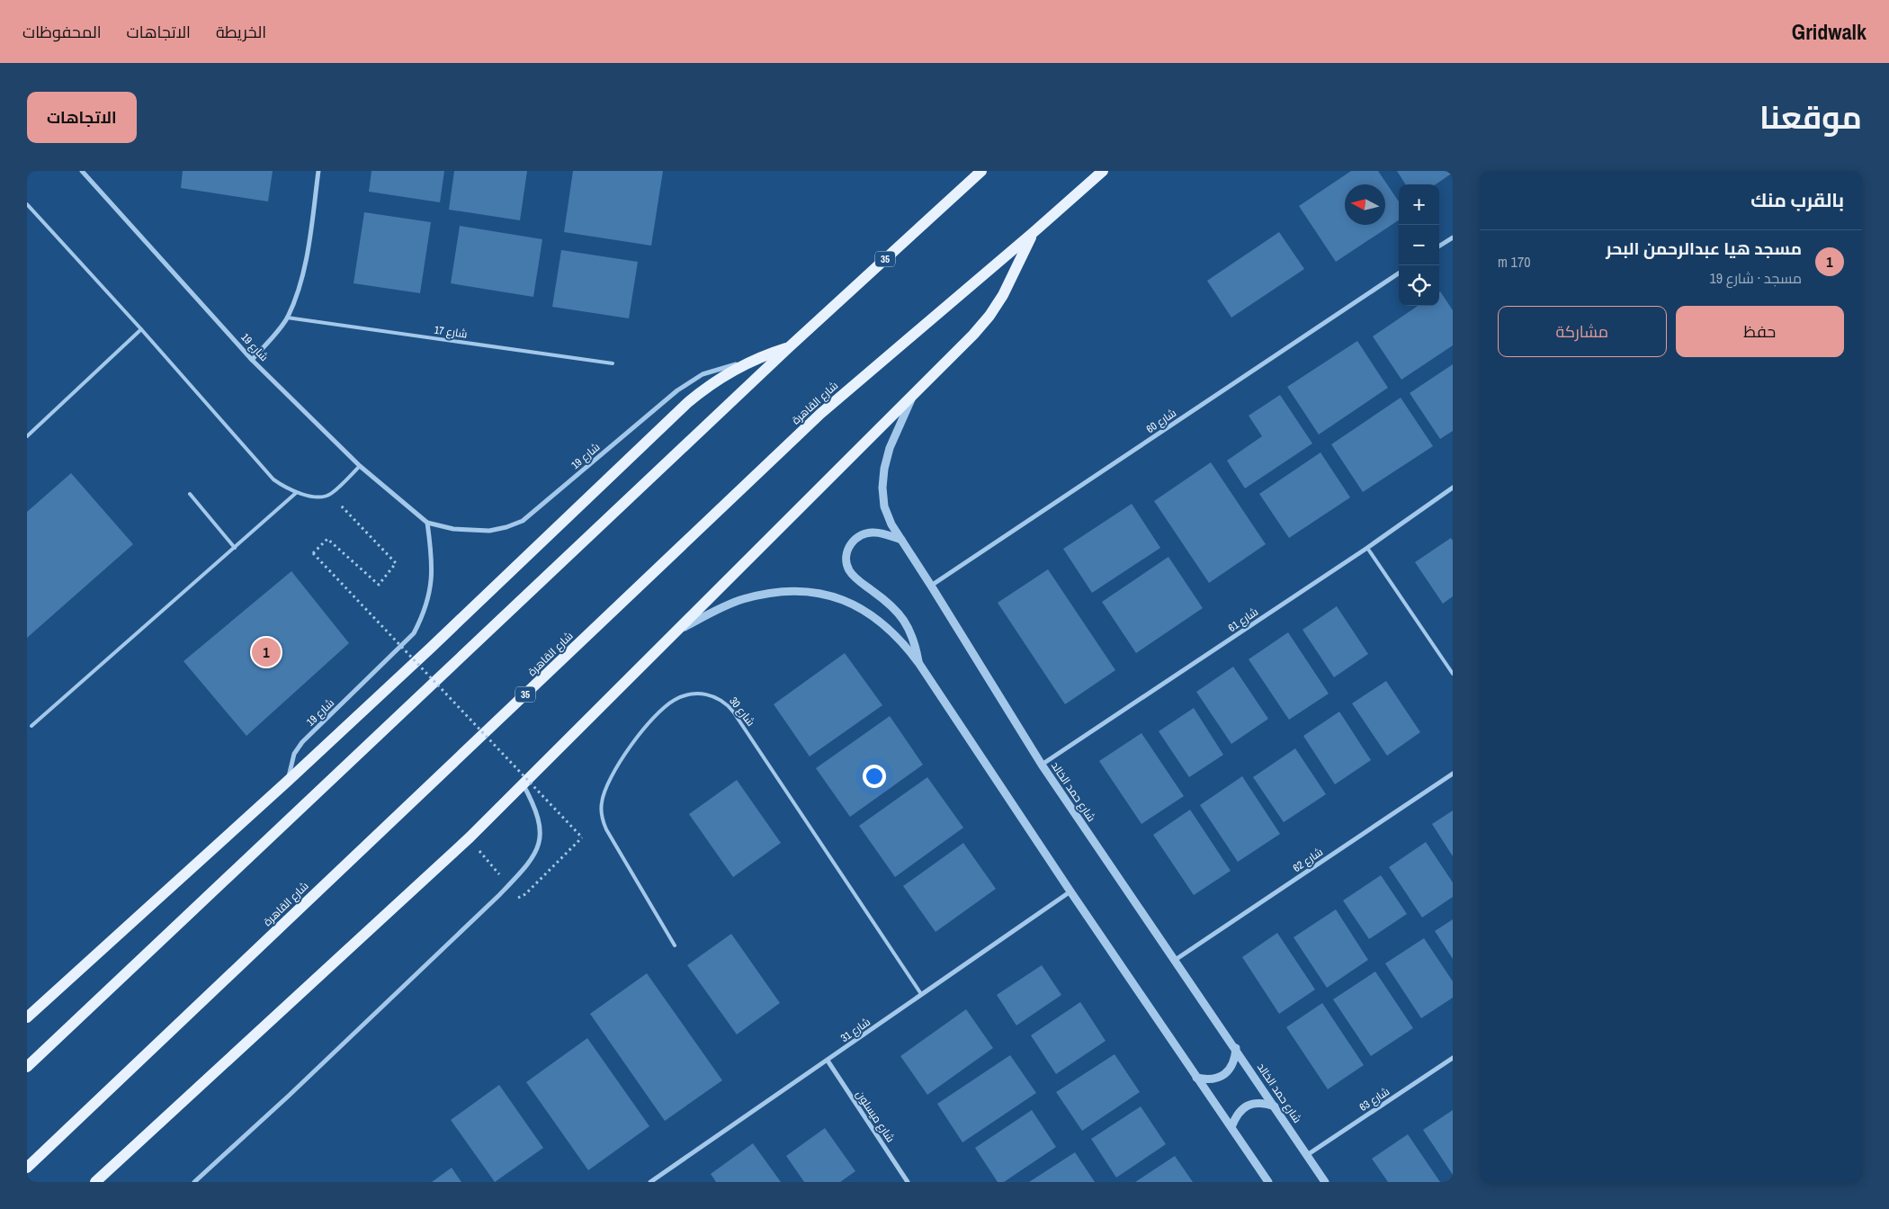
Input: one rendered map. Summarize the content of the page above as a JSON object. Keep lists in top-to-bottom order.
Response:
{
  "streets": {
    "main road": ["35", "شارع القاهرة"],
    "street": [
      "شارع 19",
      "شارع 60",
      "شارع 61",
      "شارع حمد الخالد",
      "شارع 62",
      "شارع 31",
      "شارع 63",
      "شارع ميسلون"
    ],
    "lane": ["شارع 17", "شارع 30"]
  },
  "crossings": [
    ["شارع 60", "شارع حمد الخالد"],
    ["شارع 61", "شارع حمد الخالد"],
    ["شارع 30", "شارع 31"],
    ["شارع حمد الخالد", "شارع 62"],
    ["شارع حمد الخالد", "شارع 63"],
    ["شارع 31", "شارع ميسلون"]
  ],
  "north": "left",
  "page": {
    "header": "Gridwalk",
    "nav": ["الخريطة", "الاتجاهات", "المحفوظات"],
    "title": "موقعنا",
    "buttons": [
      "الاتجاهات",
      ["حفظ", "مشاركة"]
    ],
    "heading": "بالقرب منك",
    "map_buttons": ["+", "−"],
    "list": [
      {
        "mark": "1",
        "name": "مسجد هيا عبدالرحمن البحر",
        "note": "مسجد · شارع 19",
        "value": "170 m"
      }
    ],
    "pins": "1"
  }
}
